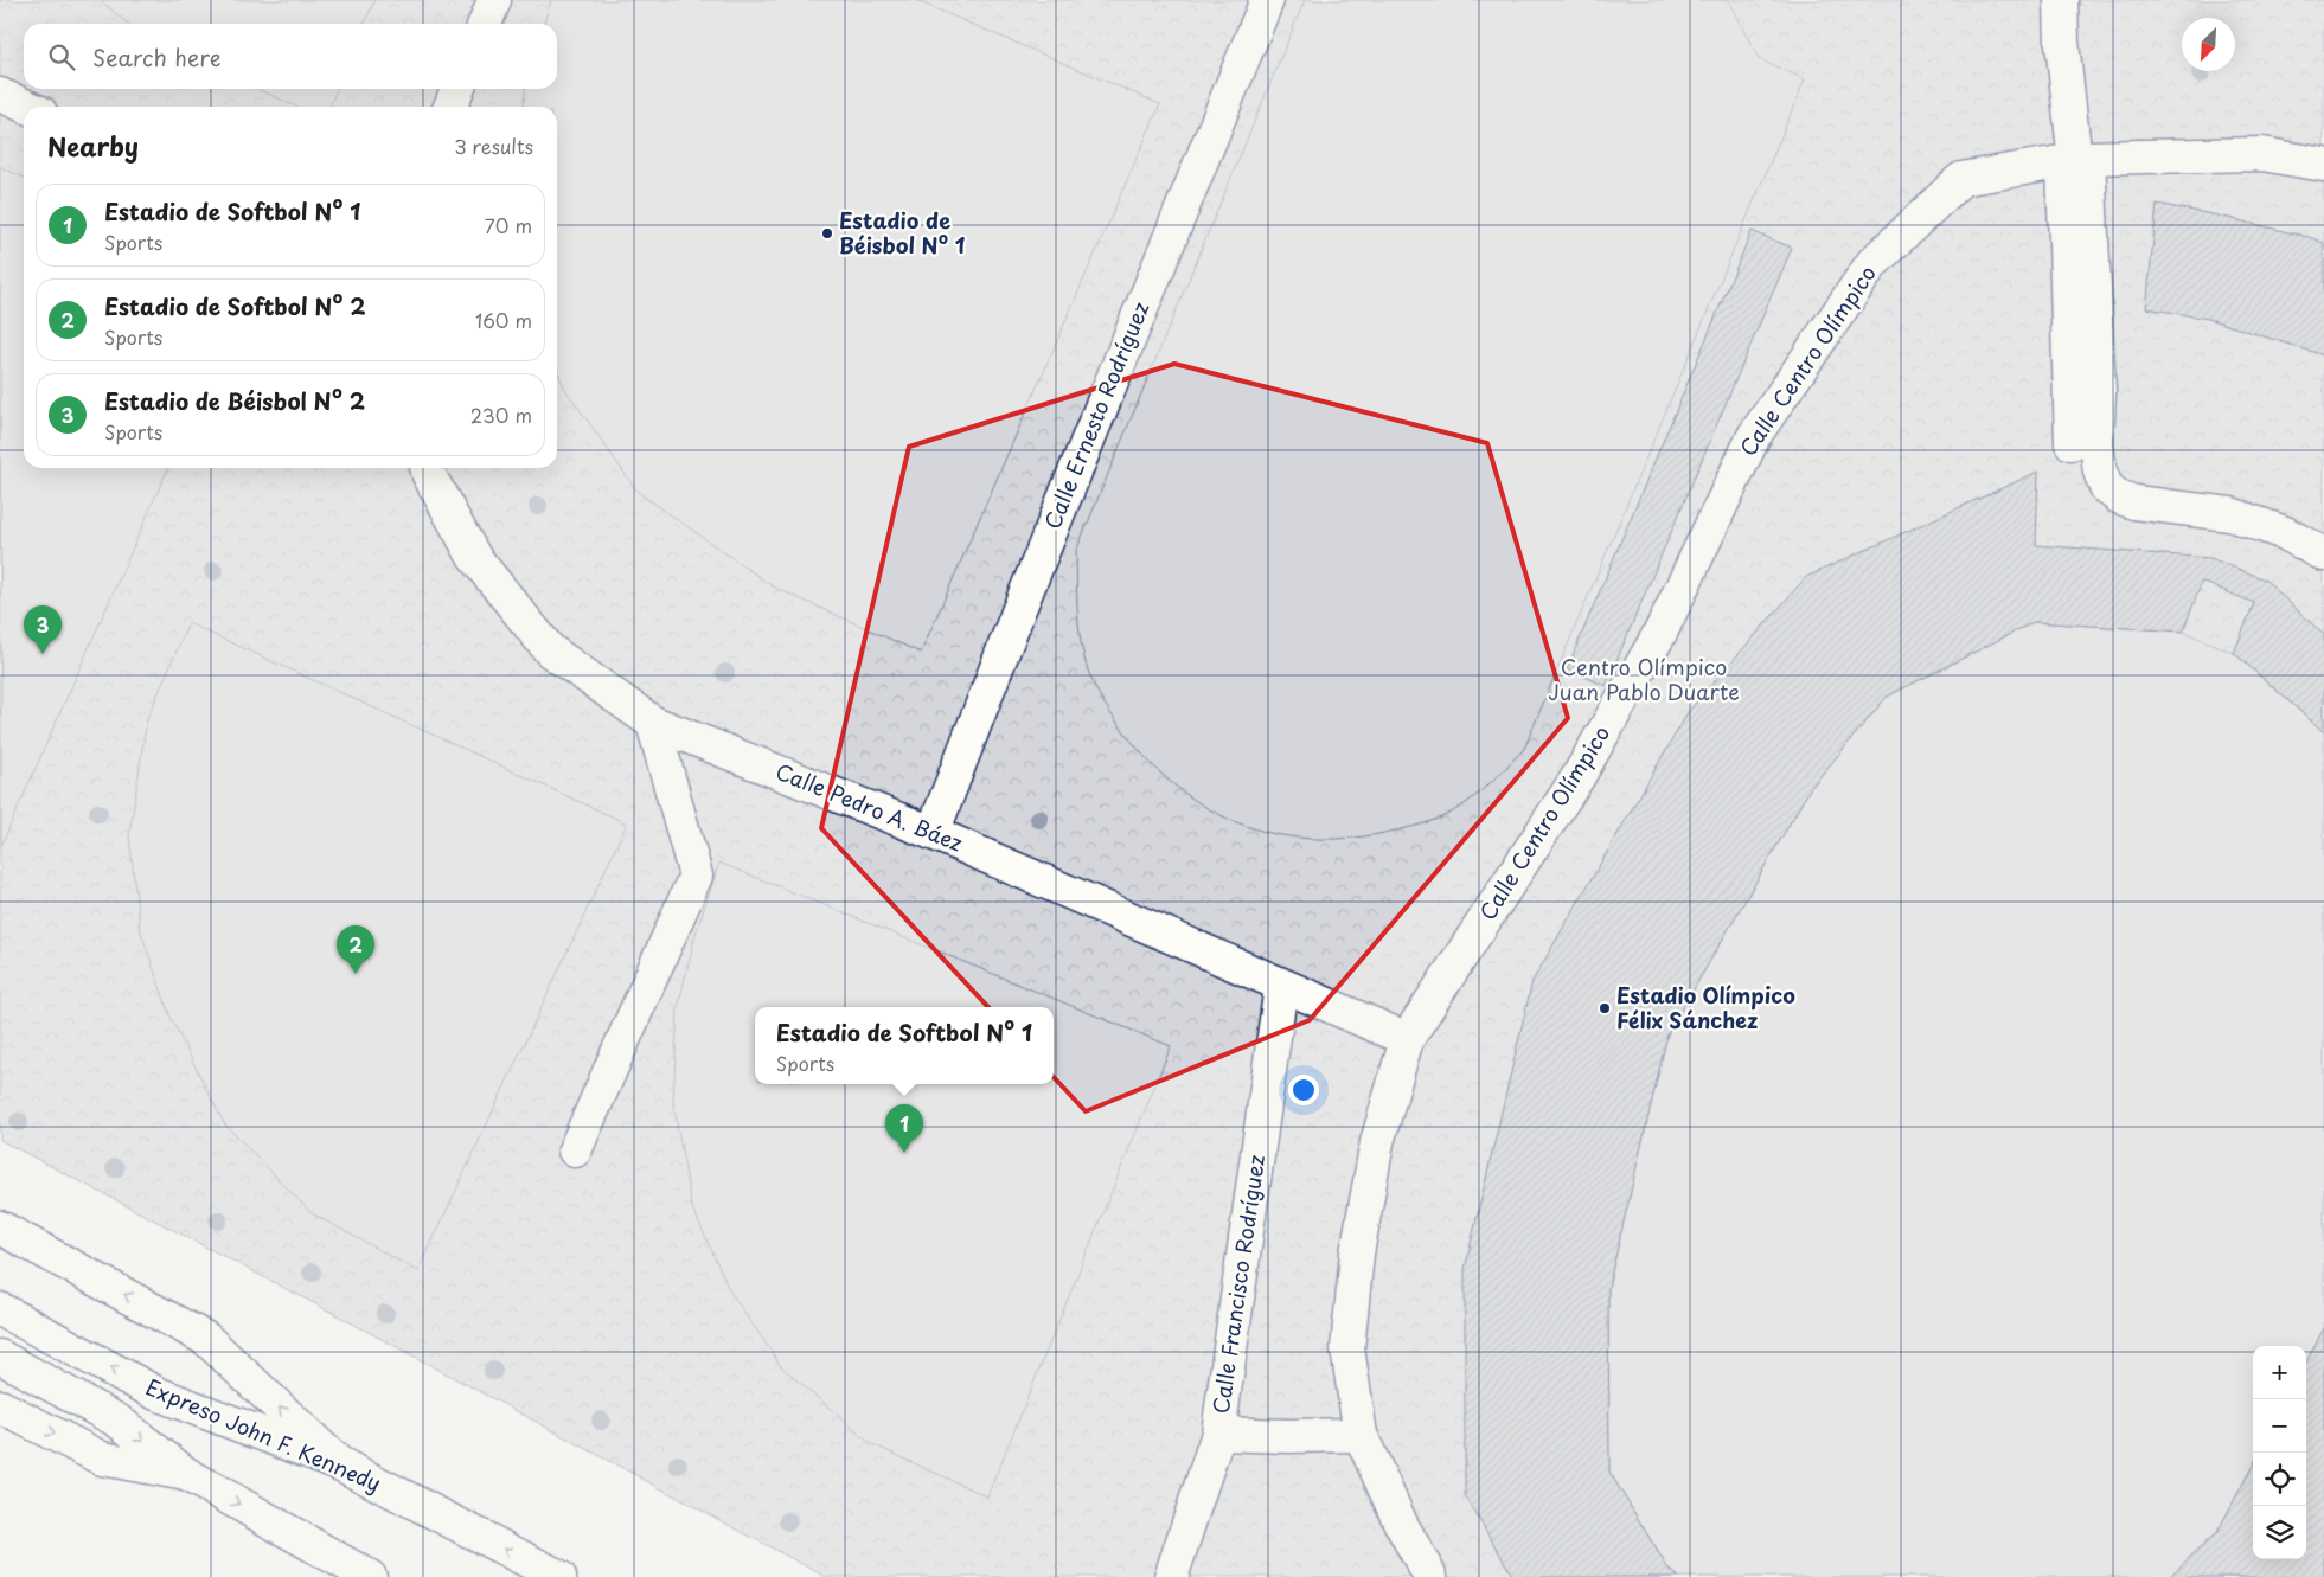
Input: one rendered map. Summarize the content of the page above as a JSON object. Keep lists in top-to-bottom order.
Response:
{
  "streets": {
    "main road": [
      "Calle Centro Olímpico",
      "Calle Ernesto Rodríguez",
      "Calle Pedro A. Báez",
      "Calle Francisco Rodríguez",
      "Expreso John F. Kennedy"
    ]
  },
  "crossings": [
    ["Calle Centro Olímpico", "Calle Pedro A. Báez"],
    ["Calle Ernesto Rodríguez", "Calle Pedro A. Báez"],
    ["Calle Pedro A. Báez", "Calle Francisco Rodríguez"]
  ],
  "parks": ["Centro Olímpico Juan Pablo Duarte"],
  "places": ["Estadio de Béisbol Nº 1", "Estadio Olímpico Félix Sánchez"],
  "north": "bottom left",
  "page": {
    "search": "Search here",
    "heading": ["Nearby", "3 results"],
    "list": [
      {
        "mark": "1",
        "name": "Estadio de Softbol Nº 1",
        "note": "Sports",
        "value": "70 m"
      },
      {
        "mark": "2",
        "name": "Estadio de Softbol Nº 2",
        "note": "Sports",
        "value": "160 m"
      },
      {
        "mark": "3",
        "name": "Estadio de Béisbol Nº 2",
        "note": "Sports",
        "value": "230 m"
      }
    ],
    "pins": ["3", "2", "1"],
    "popup": ["Estadio de Softbol Nº 1", "Sports"],
    "map_buttons": ["+", "−"]
  }
}
